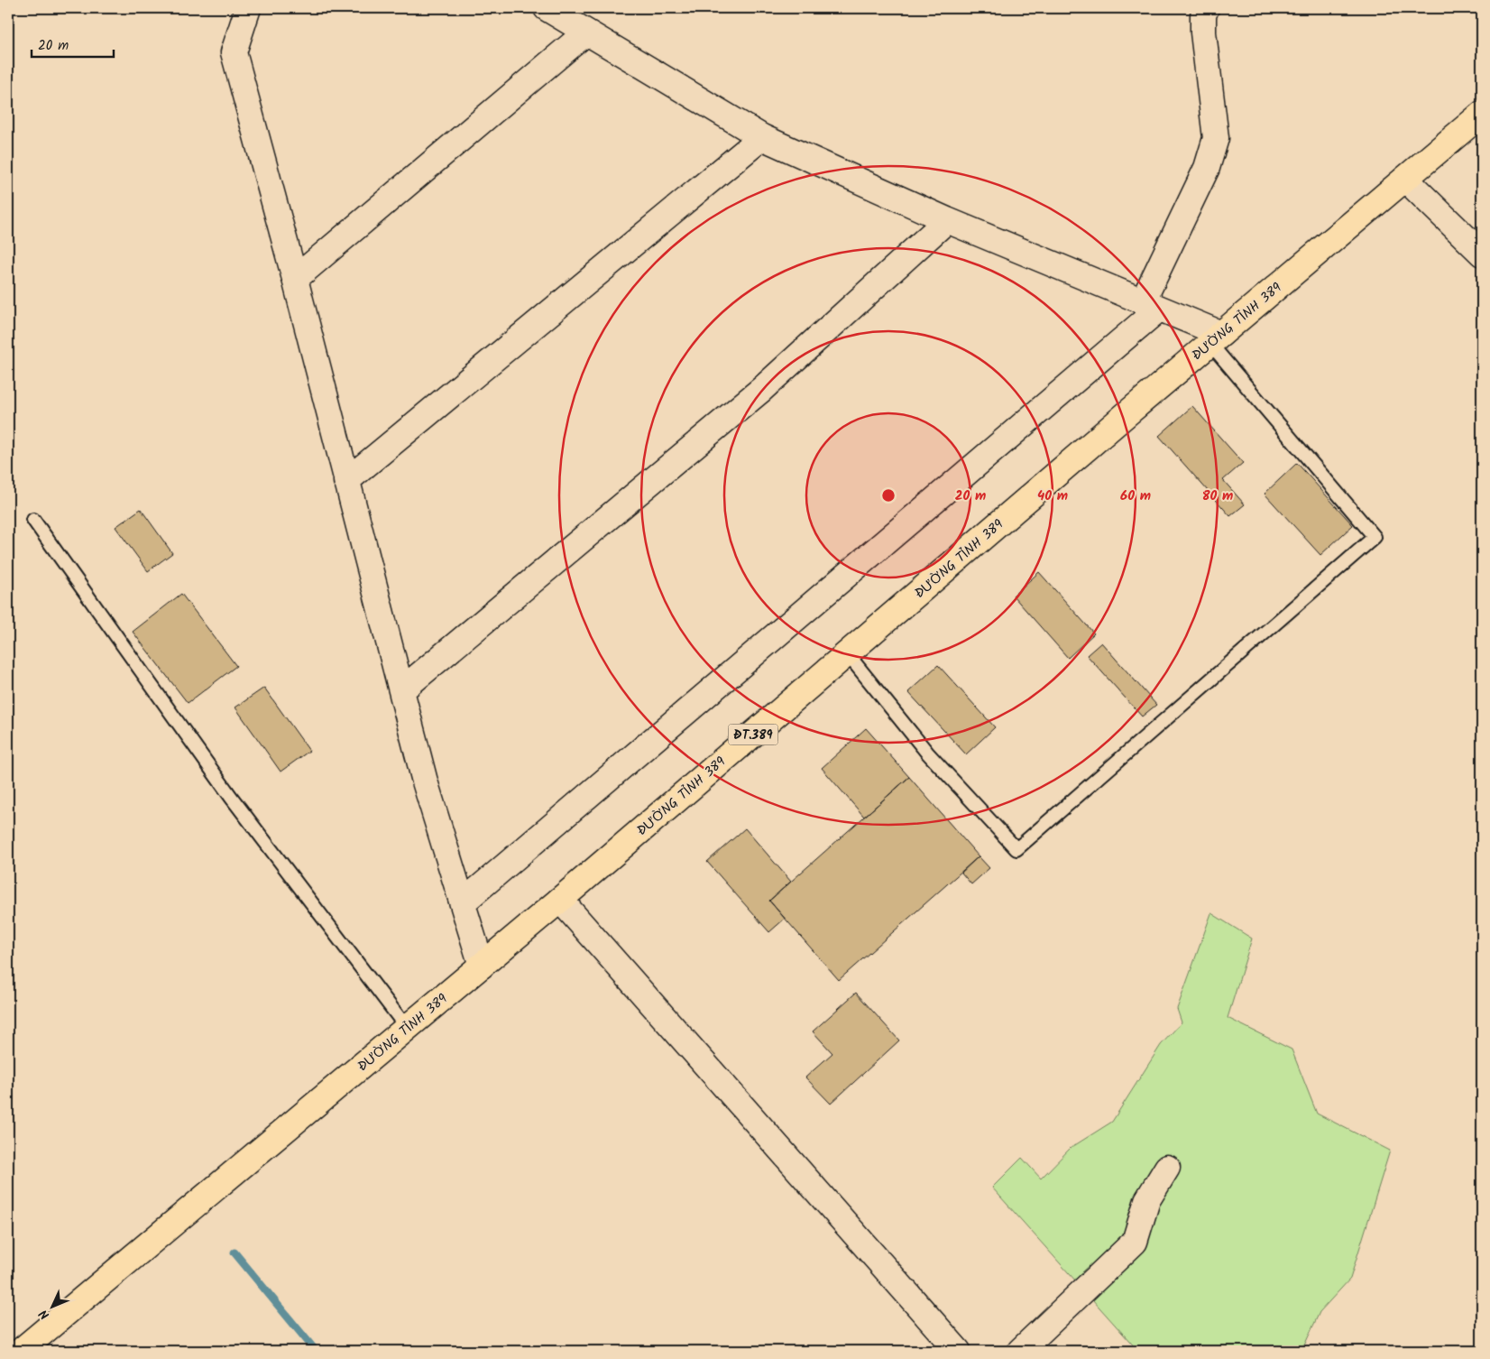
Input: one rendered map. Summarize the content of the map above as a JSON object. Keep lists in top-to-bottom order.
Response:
{
  "streets": {
    "main road": ["ĐƯỜNG TỈNH 389", "ĐT.389"]
  },
  "scale_bar": "20 m",
  "north": "bottom left",
  "rings": [
    "20 m",
    "40 m",
    "60 m",
    "80 m"
  ]
}
